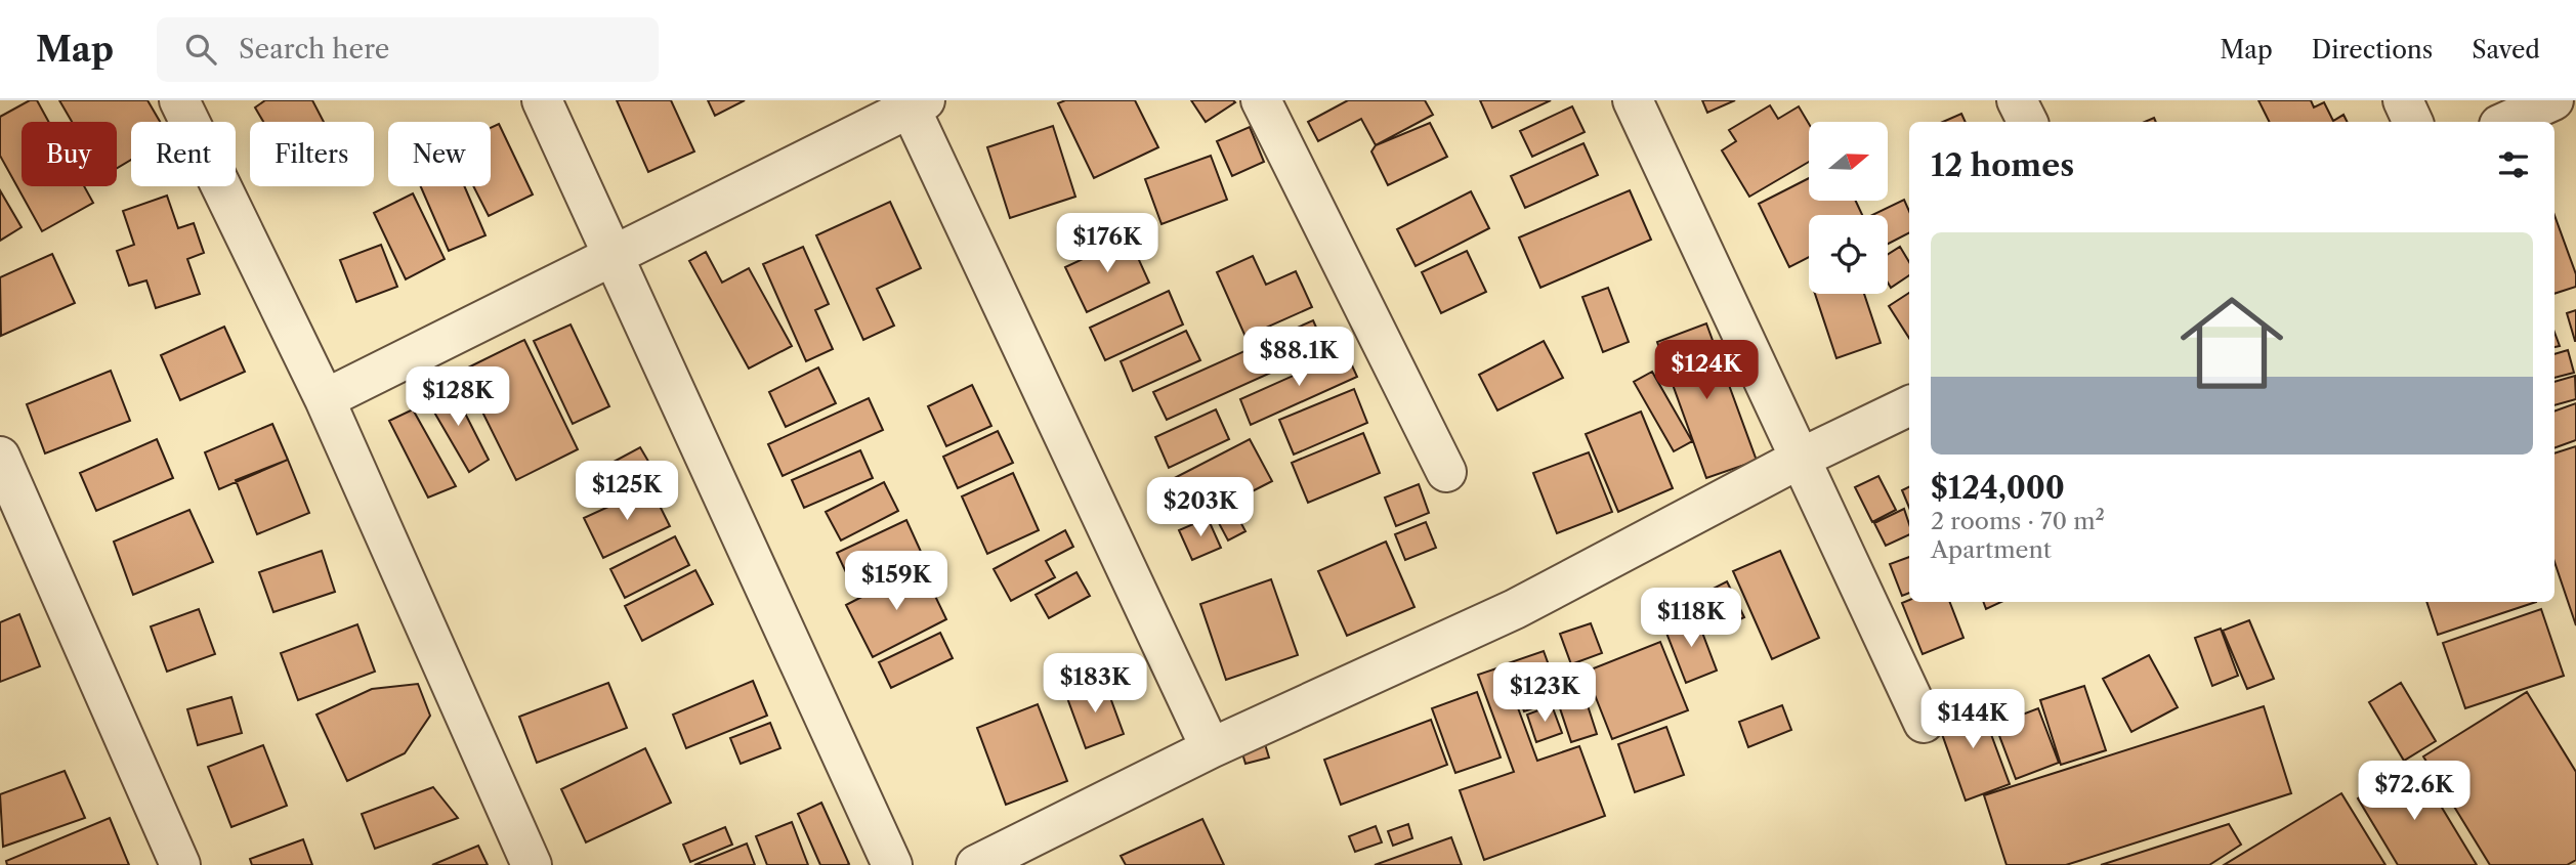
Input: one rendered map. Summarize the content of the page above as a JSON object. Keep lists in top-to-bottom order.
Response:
{
  "north": "right",
  "page": {
    "header": "Map",
    "search": "Search here",
    "nav": ["Map", "Directions", "Saved"],
    "chip": [
      "Buy",
      "Rent",
      "Filters",
      "New"
    ],
    "heading": "12 homes",
    "list": [
      {
        "name": "$124,000",
        "note": "2 rooms · 70 m² · Apartment"
      }
    ],
    "price": [
      "$176K",
      "$88.1K",
      "$124K",
      "$128K",
      "$125K",
      "$203K",
      "$159K",
      "$118K",
      "$183K",
      "$123K",
      "$144K",
      "$72.6K"
    ]
  }
}
